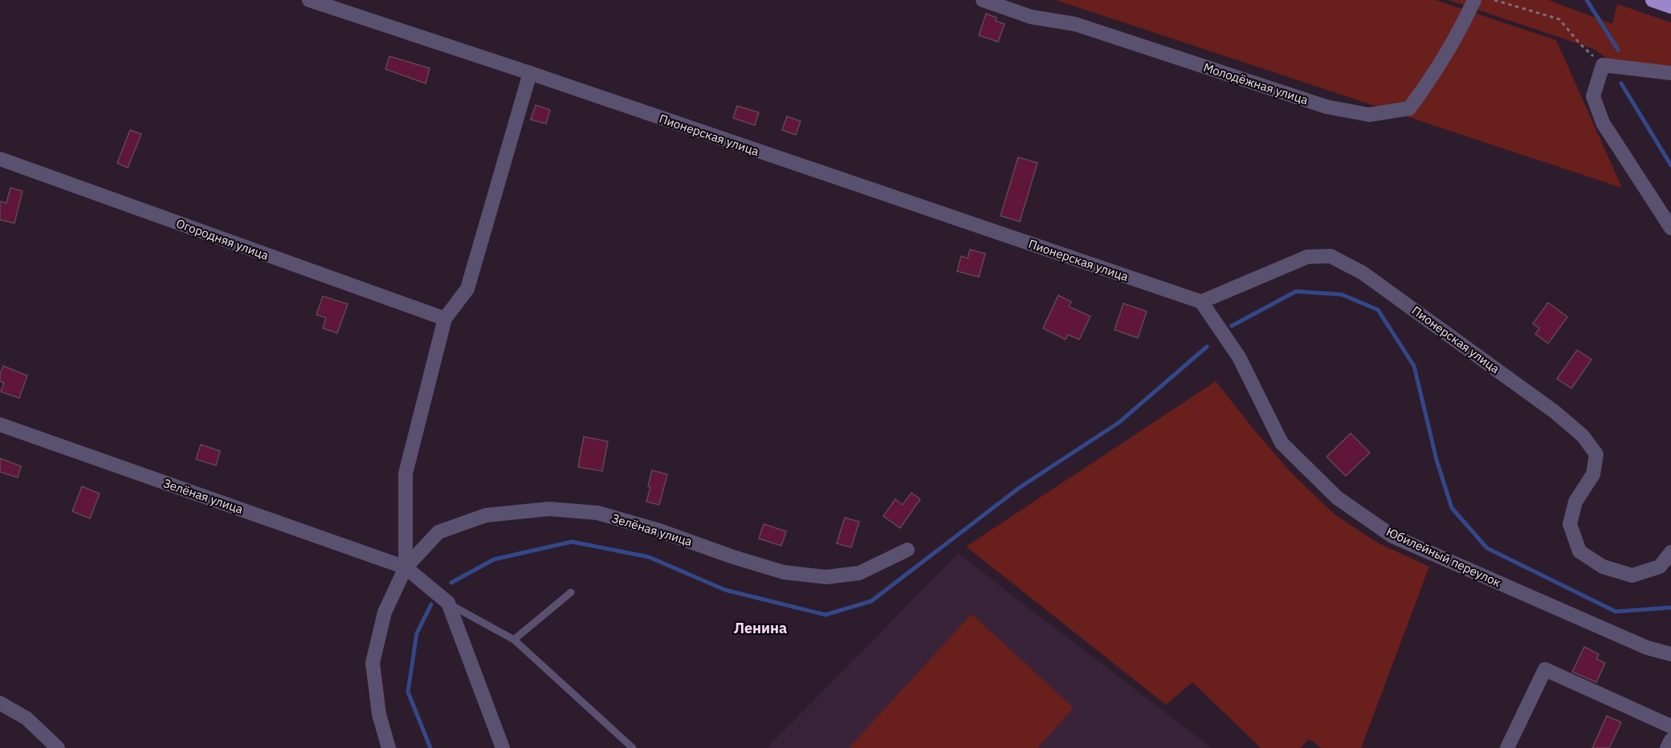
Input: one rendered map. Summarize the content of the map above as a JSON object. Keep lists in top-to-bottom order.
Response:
{
  "streets": {
    "street": [
      "Молодёжная улица",
      "Пионерская улица",
      "Огородняя улица",
      "Зелёная улица",
      "Юбилейный переулок"
    ]
  },
  "crossings": [
    ["Пионерская улица", "Юбилейный переулок"]
  ],
  "districts": ["Ленина"]
}
